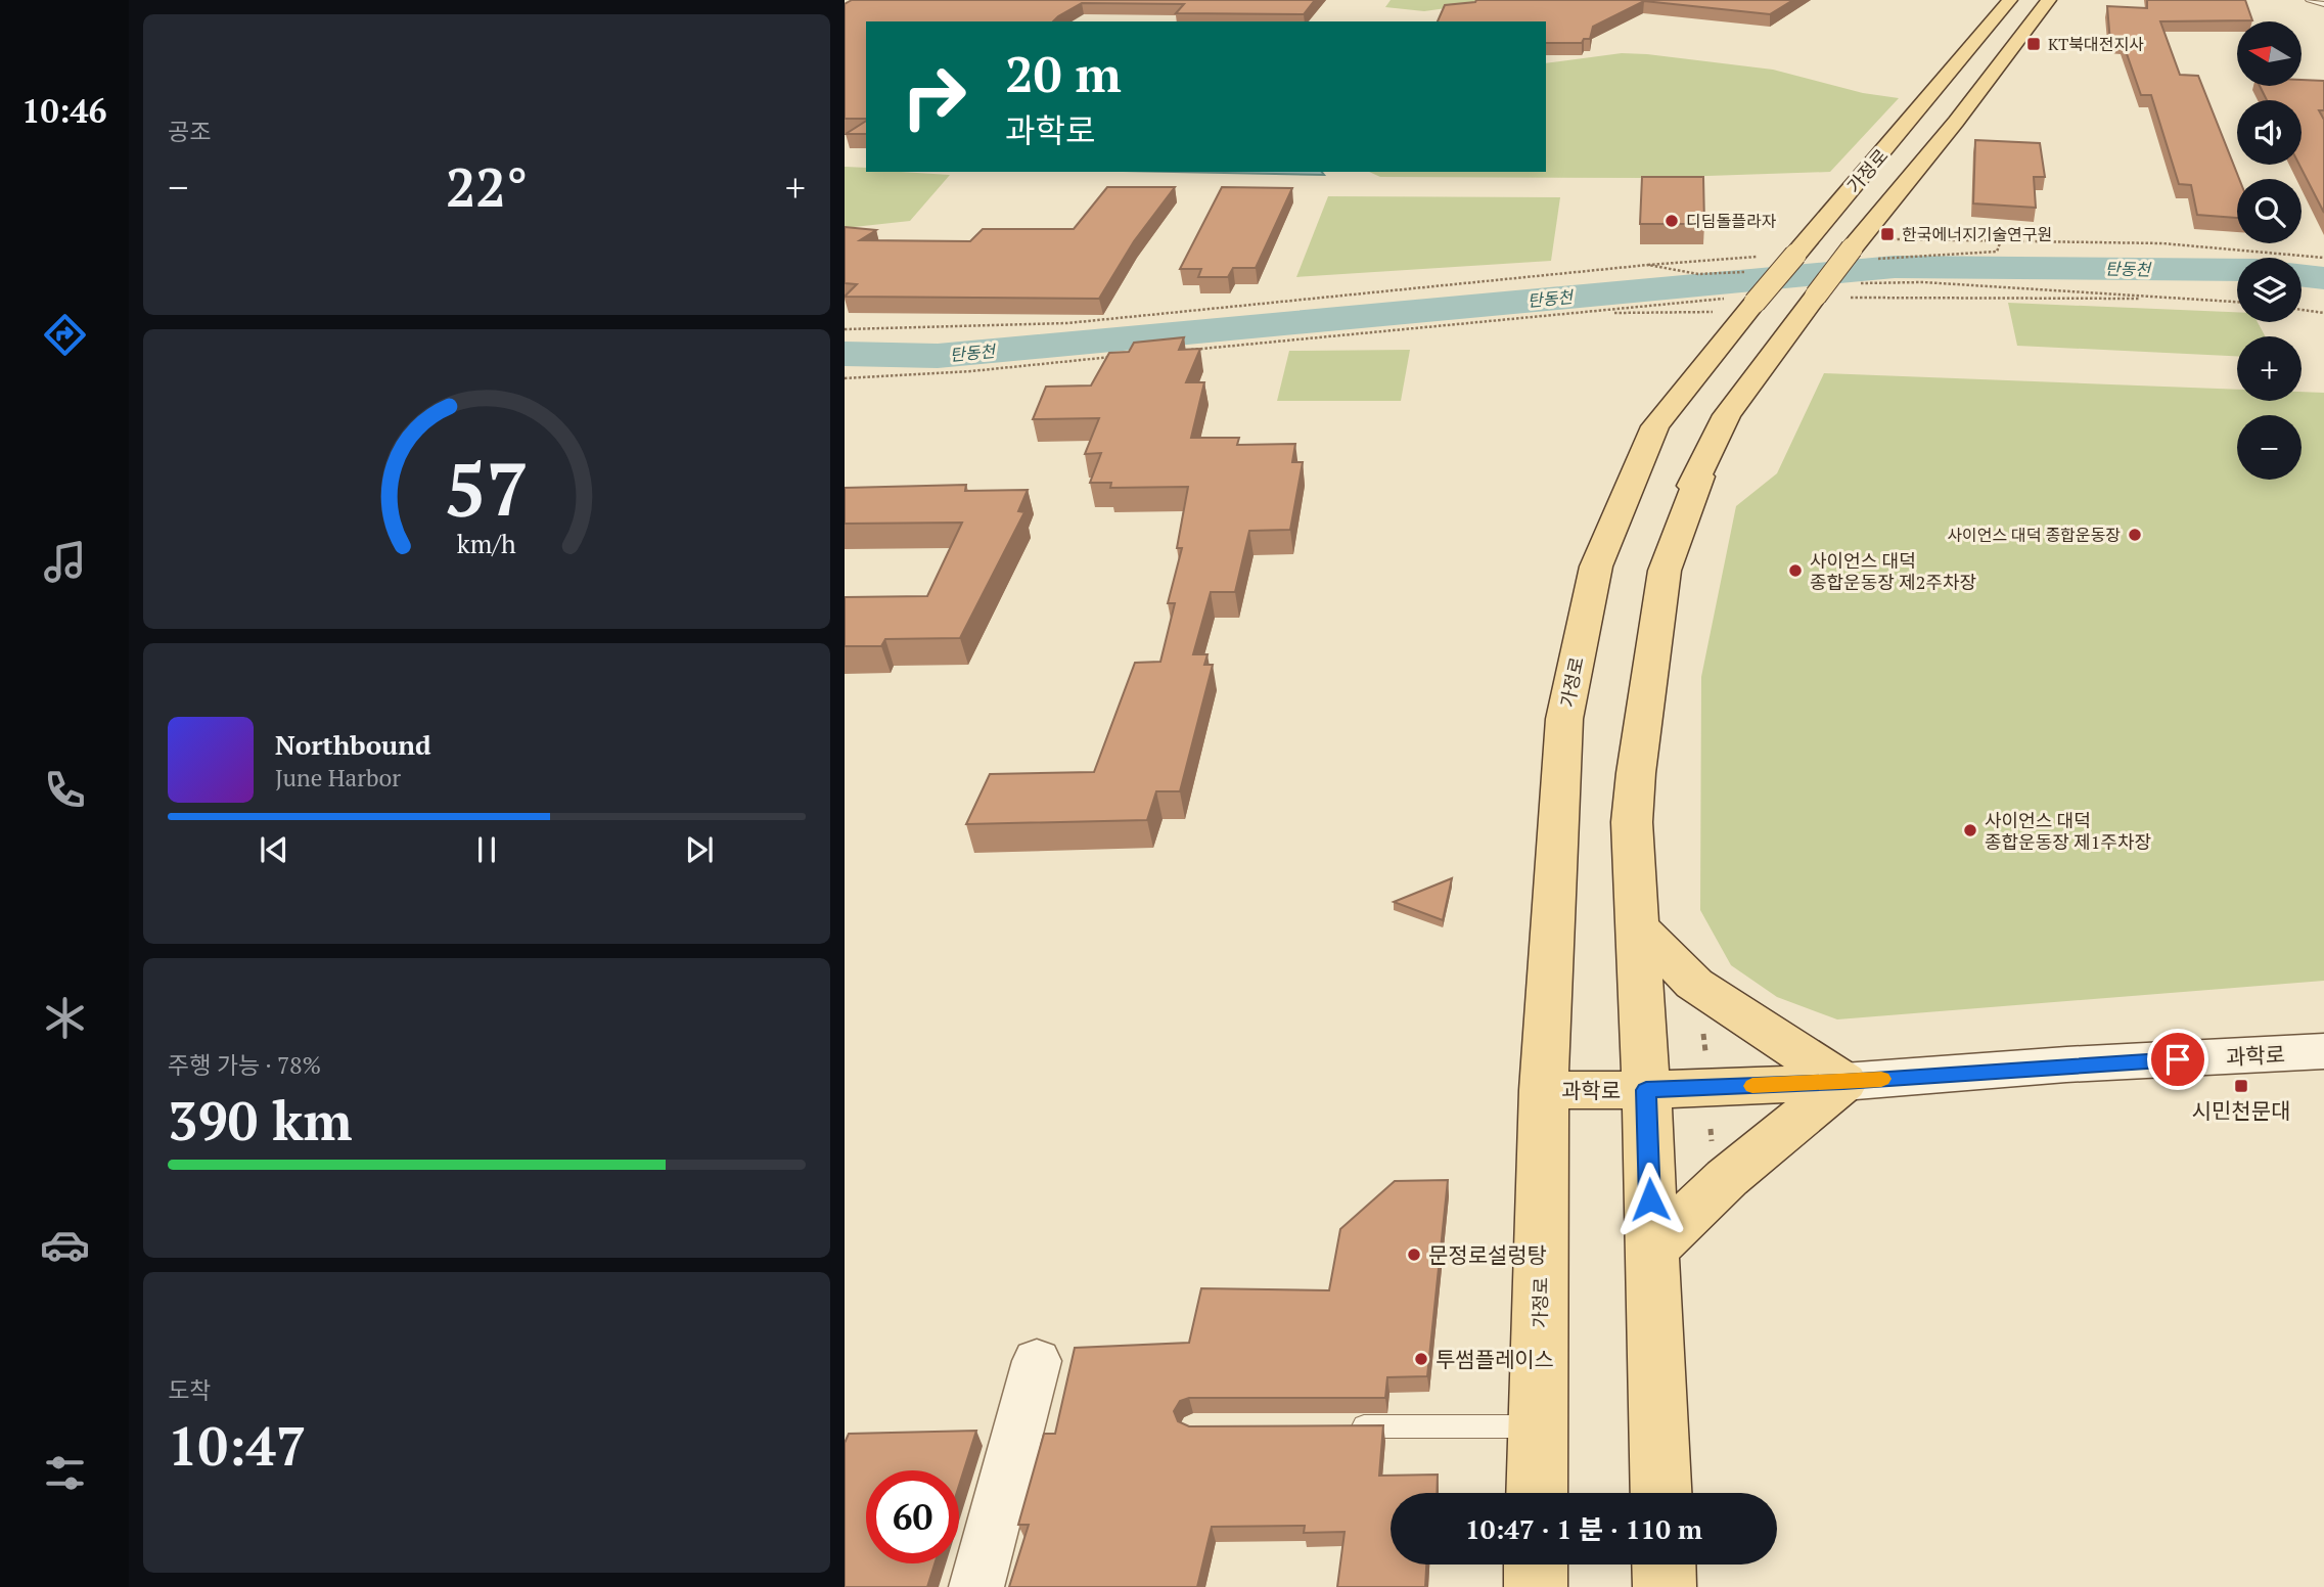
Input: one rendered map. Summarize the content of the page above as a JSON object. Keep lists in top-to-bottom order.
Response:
{
  "streets": {
    "main road": ["가정로", "과학로"]
  },
  "crossings": [
    ["가정로", "과학로"]
  ],
  "water": ["탄동천"],
  "places": {
    "transit": ["KT북대전지사", "한국에너지기술연구원", "시민천문대"],
    "other": [
      "디딤돌플라자",
      "사이언스 대덕 종합운동장",
      "사이언스 대덕 종합운동장 제2주차장",
      "사이언스 대덕 종합운동장 제1주차장",
      "문정로설렁탕",
      "투썸플레이스"
    ]
  },
  "north": "left",
  "page": {
    "tabs": "10:46",
    "tile": [
      "공조",
      ["주행 가능 · 78%", "390 km"],
      ["도착", "10:47"]
    ],
    "map_buttons": ["+", "−"],
    "turn": ["20 m", "과학로"],
    "heat": ["−", "22°", "+"],
    "song": ["Northbound", "June Harbor"],
    "limit": "60",
    "trip": "10:47 · 1 분 · 110 m",
    "gauge": ["57", "km/h"]
  }
}
